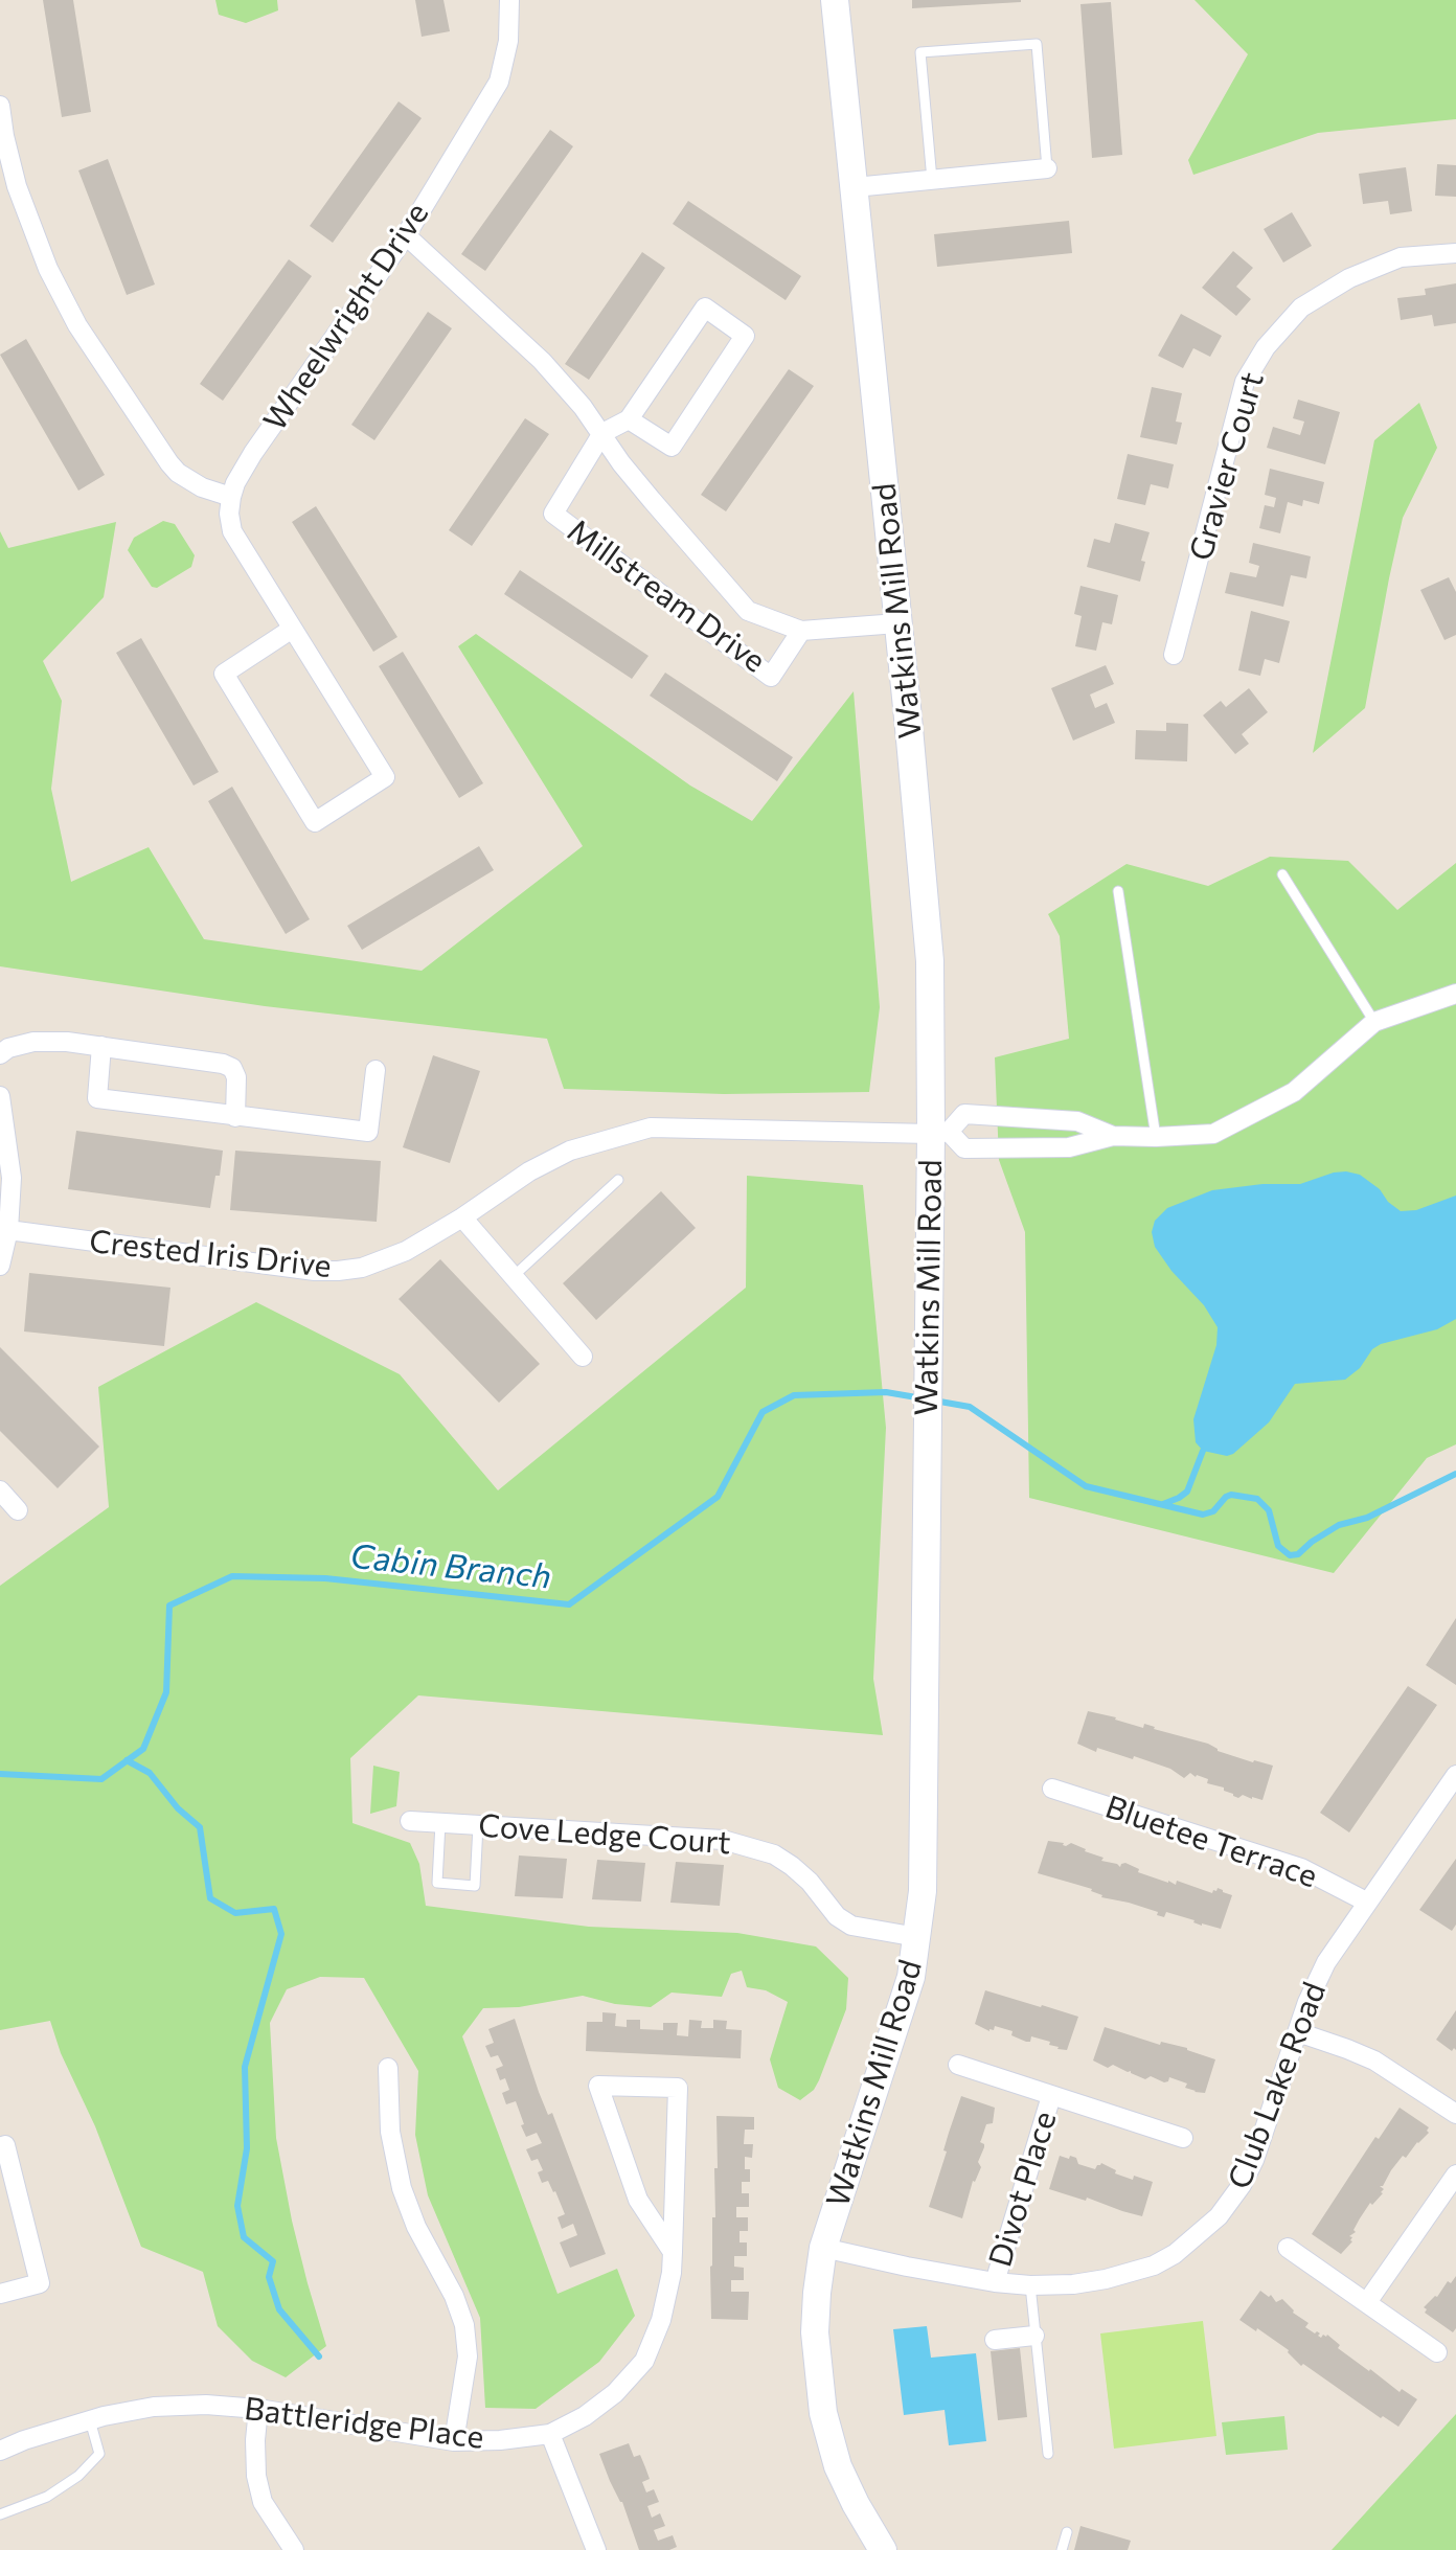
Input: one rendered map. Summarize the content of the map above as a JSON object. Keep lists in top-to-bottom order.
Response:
{
  "streets": {
    "street": [
      "Wheelwright Drive",
      "Gravier Court",
      "Millstream Drive",
      "Watkins Mill Road",
      "Crested Iris Drive",
      "Cove Ledge Court",
      "Bluetee Terrace",
      "Club Lake Road",
      "Divot Place",
      "Battleridge Place"
    ]
  },
  "crossings": [
    ["Wheelwright Drive", "Millstream Drive"],
    ["Millstream Drive", "Watkins Mill Road"],
    ["Watkins Mill Road", "Crested Iris Drive"],
    ["Watkins Mill Road", "Cove Ledge Court"],
    ["Watkins Mill Road", "Club Lake Road"],
    ["Bluetee Terrace", "Club Lake Road"],
    ["Club Lake Road", "Divot Place"]
  ],
  "water": ["Cabin Branch"]
}
